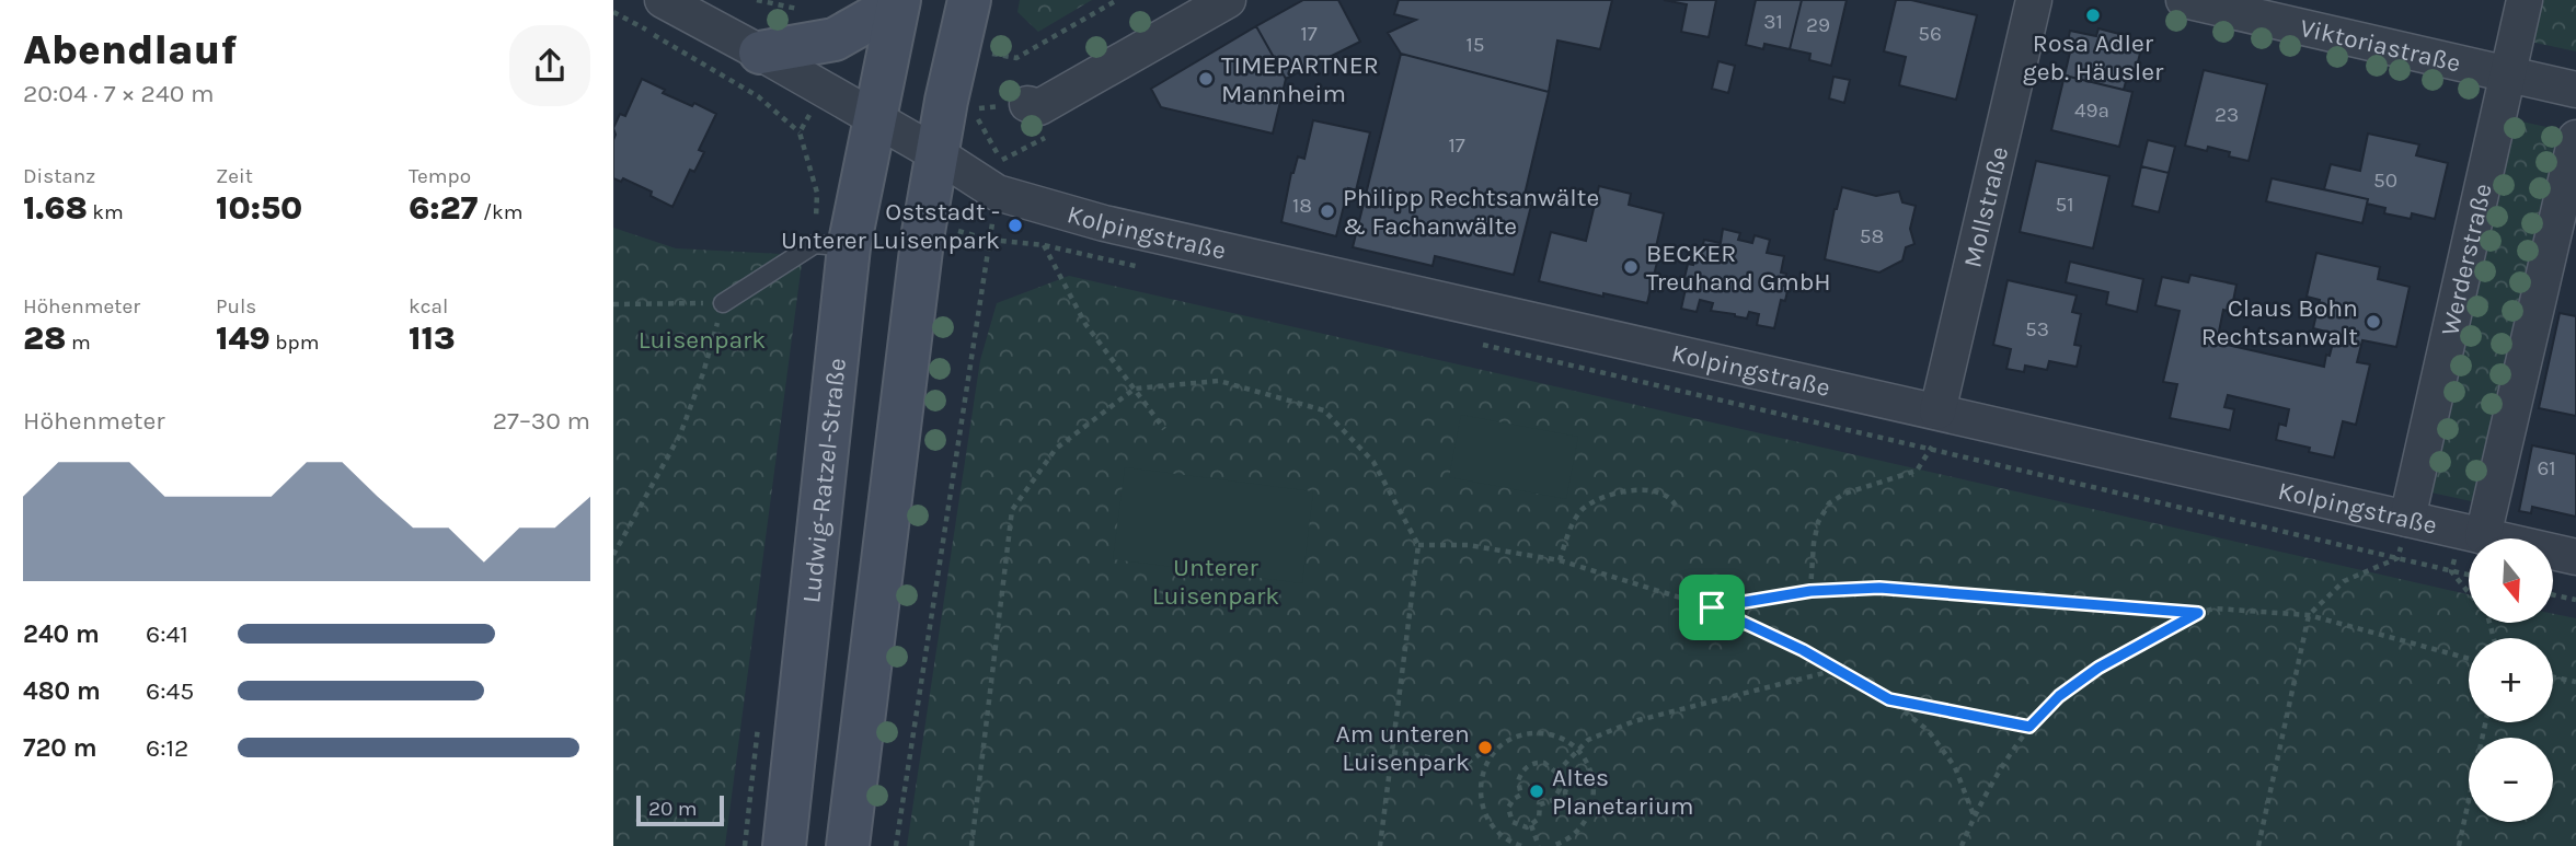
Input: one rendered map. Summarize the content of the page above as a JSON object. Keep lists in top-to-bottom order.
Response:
{
  "streets": {
    "street": [
      "Viktoriastraße",
      "Mollstraße",
      "Kolpingstraße",
      "Werderstraße",
      "Ludwig-Ratzel-Straße"
    ]
  },
  "crossings": [
    ["Viktoriastraße", "Werderstraße"],
    ["Mollstraße", "Kolpingstraße"],
    ["Kolpingstraße", "Werderstraße"],
    ["Kolpingstraße", "Ludwig-Ratzel-Straße"]
  ],
  "parks": ["Luisenpark", "Unterer Luisenpark"],
  "places": [
    "Rosa Adler geb. Häusler",
    "TIMEPARTNER Mannheim",
    "Philipp Rechtsanwälte & Fachanwälte",
    "Oststadt - Unterer Luisenpark",
    "BECKER Treuhand GmbH",
    "Claus Bohn Rechtsanwalt",
    "Am unteren Luisenpark",
    "Altes Planetarium"
  ],
  "house_numbers": [
    "31",
    "29",
    "17",
    "56",
    "15",
    "49a",
    "23",
    "17",
    "50",
    "51",
    "18",
    "58",
    "53",
    "61"
  ],
  "scale_bar": "20 m",
  "north": "bottom",
  "page": {
    "heading": ["Abendlauf", "20:04 · 7 × 240 m"],
    "stats": [
      ["Distanz", "1.68 km"],
      ["Zeit", "10:50"],
      ["Tempo", "6:27 /km"],
      ["Höhenmeter", "28 m"],
      ["Puls", "149 bpm"],
      ["kcal", "113"]
    ],
    "chart": ["Höhenmeter", "27–30 m"],
    "map_buttons": ["+", "−"],
    "list": [
      {
        "name": "240 m",
        "note": "6:41"
      },
      {
        "name": "480 m",
        "note": "6:45"
      },
      {
        "name": "720 m",
        "note": "6:12"
      }
    ],
    "scale": "20 m"
  }
}
